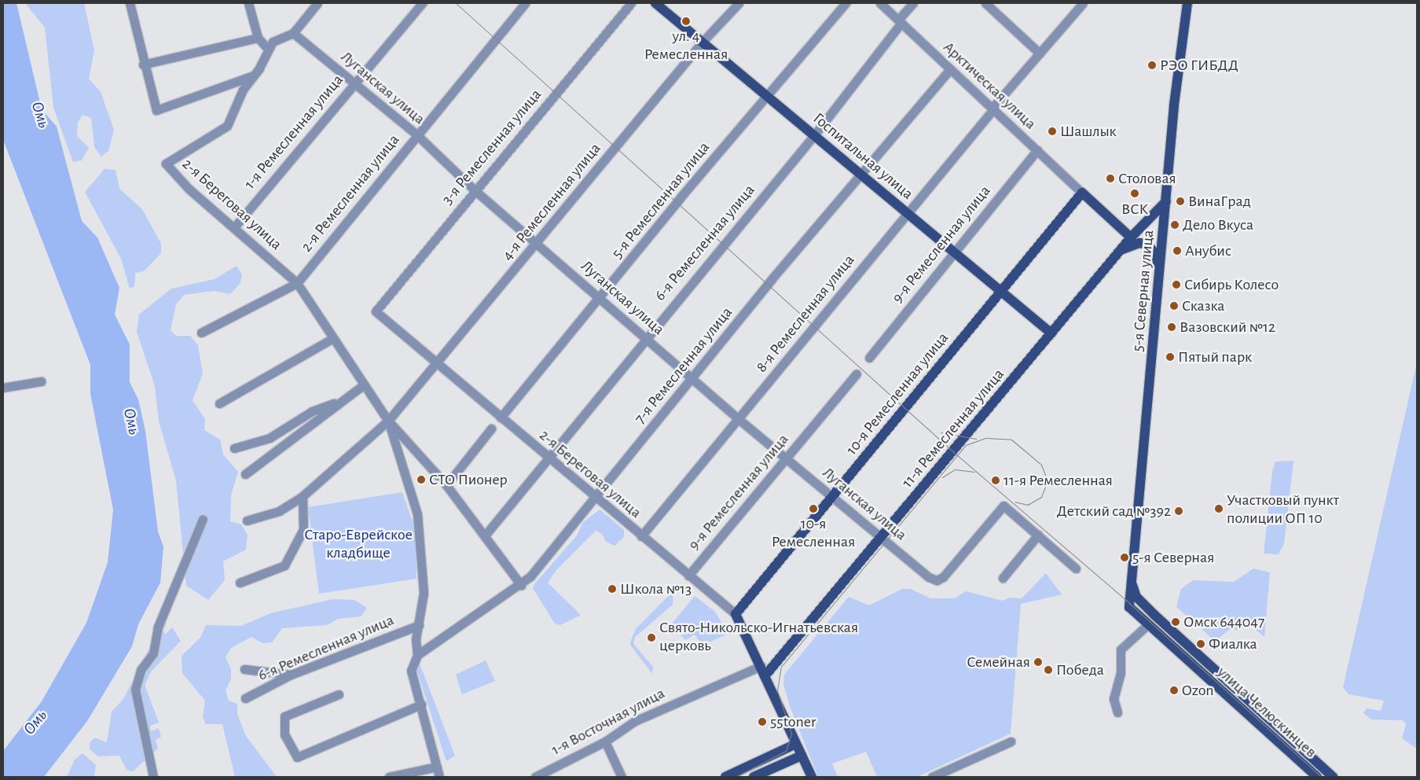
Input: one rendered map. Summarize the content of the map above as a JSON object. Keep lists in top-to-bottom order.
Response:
{
  "streets": {
    "main road": [
      "Арктическая улица",
      "Госпитальная улица",
      "2-я Береговая улица",
      "5-я Северная улица",
      "10-я Ремесленная улица",
      "11-я Ремесленная улица",
      "улица Челюскинцев"
    ],
    "street": [
      "Луганская улица",
      "1-я Ремесленная улица",
      "3-я Ремесленная улица",
      "2-я Ремесленная улица",
      "5-я Ремесленная улица",
      "4-я Ремесленная улица",
      "6-я Ремесленная улица",
      "9-я Ремесленная улица",
      "8-я Ремесленная улица",
      "7-я Ремесленная улица",
      "1-я Восточная улица"
    ]
  },
  "crossings": [
    ["Арктическая улица", "6-я Ремесленная улица"],
    ["Арктическая улица", "9-я Ремесленная улица"],
    ["Арктическая улица", "8-я Ремесленная улица"],
    ["Арктическая улица", "7-я Ремесленная улица"],
    ["Арктическая улица", "10-я Ремесленная улица"],
    ["Арктическая улица", "11-я Ремесленная улица"],
    ["Луганская улица", "1-я Ремесленная улица"],
    ["Луганская улица", "3-я Ремесленная улица"],
    ["Луганская улица", "2-я Ремесленная улица"],
    ["Луганская улица", "5-я Ремесленная улица"],
    ["Луганская улица", "4-я Ремесленная улица"],
    ["Луганская улица", "6-я Ремесленная улица"],
    ["Луганская улица", "9-я Ремесленная улица"],
    ["Луганская улица", "8-я Ремесленная улица"],
    ["Луганская улица", "7-я Ремесленная улица"],
    ["Луганская улица", "10-я Ремесленная улица"],
    ["Луганская улица", "11-я Ремесленная улица"],
    ["1-я Ремесленная улица", "2-я Береговая улица"],
    ["3-я Ремесленная улица", "2-я Береговая улица"],
    ["Госпитальная улица", "5-я Ремесленная улица"],
    ["Госпитальная улица", "4-я Ремесленная улица"],
    ["Госпитальная улица", "6-я Ремесленная улица"],
    ["Госпитальная улица", "9-я Ремесленная улица"],
    ["Госпитальная улица", "8-я Ремесленная улица"],
    ["Госпитальная улица", "7-я Ремесленная улица"],
    ["Госпитальная улица", "10-я Ремесленная улица"],
    ["Госпитальная улица", "11-я Ремесленная улица"],
    ["2-я Ремесленная улица", "2-я Береговая улица"],
    ["5-я Ремесленная улица", "2-я Береговая улица"],
    ["4-я Ремесленная улица", "2-я Береговая улица"],
    ["2-я Береговая улица", "6-я Ремесленная улица"],
    ["2-я Береговая улица", "9-я Ремесленная улица"],
    ["2-я Береговая улица", "8-я Ремесленная улица"],
    ["2-я Береговая улица", "7-я Ремесленная улица"],
    ["2-я Береговая улица", "10-я Ремесленная улица"],
    ["2-я Береговая улица", "11-я Ремесленная улица"],
    ["2-я Береговая улица", "1-я Восточная улица"],
    ["5-я Северная улица", "11-я Ремесленная улица"],
    ["5-я Северная улица", "улица Челюскинцев"]
  ],
  "water": ["Омь"],
  "parks": ["Старо-Еврейское кладбище"],
  "places": [
    "ул. 4 Ремесленная",
    "РЭО ГИБДД",
    "Шашлык",
    "Столовая",
    "ВСК",
    "ВинаГрад",
    "Дело Вкуса",
    "Анубис",
    "Сибирь Колесо",
    "Сказка",
    "Вазовский №12",
    "Пятый парк",
    "СТО Пионер",
    "11-я Ремесленная",
    "10-я Ремесленная",
    "Участковый пункт полиции ОП 10",
    "Детский сад №392",
    "5-я Северная",
    "Школа №13",
    "Омск 644047",
    "Свято-Никольско-Игнатьевская церковь",
    "Фиалка",
    "Семейная",
    "Победа",
    "Ozon",
    "55toner"
  ]
}
